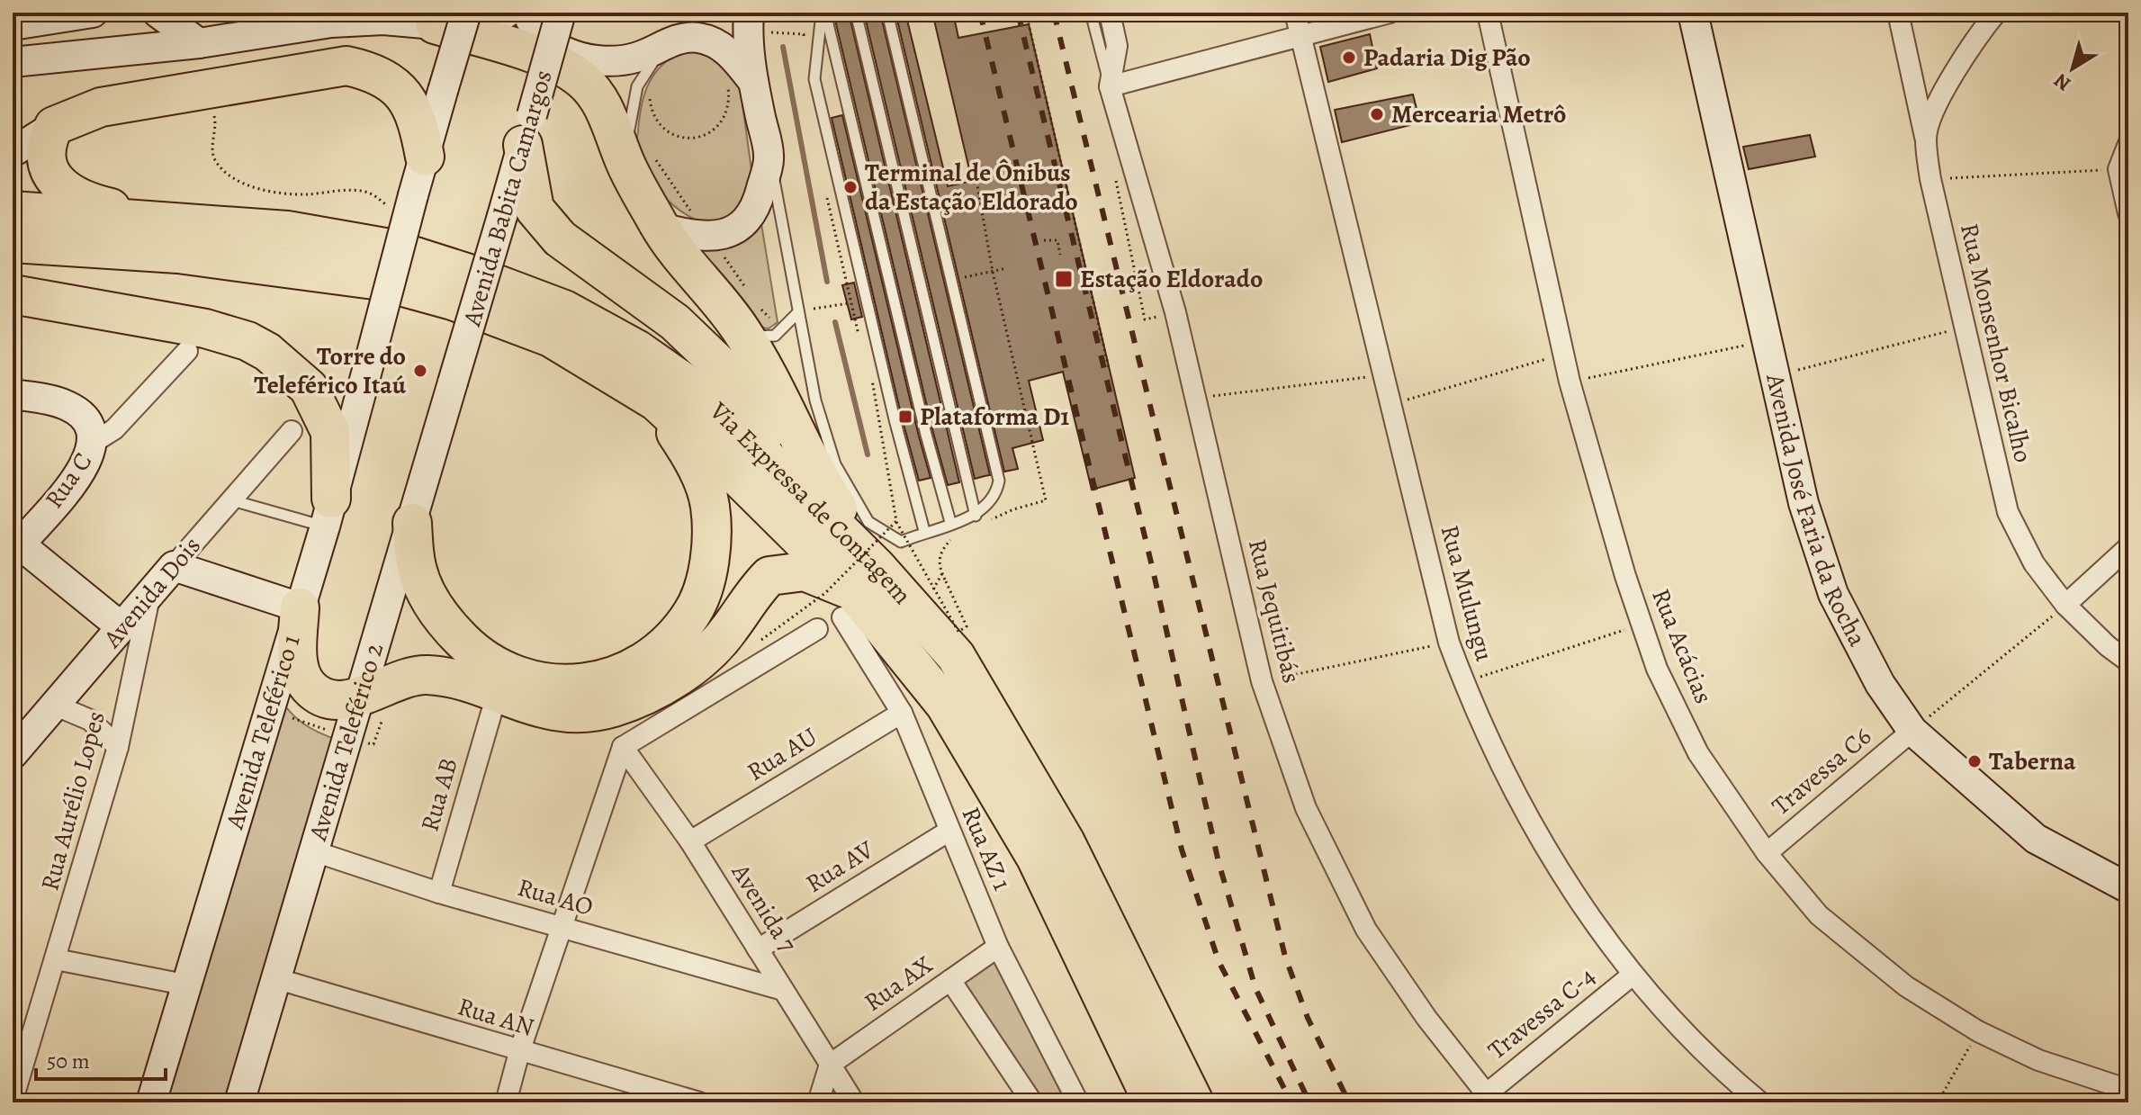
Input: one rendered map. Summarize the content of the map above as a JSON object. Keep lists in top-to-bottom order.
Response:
{
  "streets": {
    "highway": ["Via Expressa de Contagem"],
    "main road": [
      "Avenida Babita Camargos",
      "Rua C",
      "Avenida José Faria da Rocha",
      "Avenida Dois",
      "Avenida Teleférico 1",
      "Avenida Teleférico 2"
    ],
    "street": [
      "Rua Monsenhor Bicalho",
      "Rua Mulungu",
      "Rua Jequitibás",
      "Rua Acácias",
      "Rua AU",
      "Travessa C6",
      "Rua AB",
      "Rua Aurélio Lopes",
      "Rua AZ 1",
      "Rua AV",
      "Rua AO",
      "Avenida 7",
      "Rua AX",
      "Travessa C-4",
      "Rua AN"
    ]
  },
  "crossings": [
    ["Avenida Babita Camargos", "Avenida Teleférico 2"],
    ["Via Expressa de Contagem", "Rua AZ 1"],
    ["Avenida José Faria da Rocha", "Travessa C6"],
    ["Avenida Dois", "Rua Aurélio Lopes"],
    ["Rua Mulungu", "Travessa C-4"],
    ["Rua Jequitibás", "Travessa C-4"],
    ["Rua Acácias", "Travessa C6"],
    ["Avenida Teleférico 2", "Rua AO"],
    ["Avenida Teleférico 2", "Rua AN"],
    ["Rua AU", "Rua AZ 1"],
    ["Rua AU", "Avenida 7"],
    ["Rua AB", "Rua AO"],
    ["Rua AZ 1", "Rua AV"],
    ["Rua AZ 1", "Rua AX"],
    ["Rua AV", "Avenida 7"],
    ["Rua AO", "Avenida 7"],
    ["Avenida 7", "Rua AX"]
  ],
  "places": {
    "other": [
      "Padaria Dig Pão",
      "Mercearia Metrô",
      "Terminal de Ônibus da Estação Eldorado",
      "Torre do Teleférico Itaú",
      "Taberna"
    ],
    "transit": ["Estação Eldorado", "Plataforma D1"]
  },
  "scale_bar": "50 m",
  "north": "bottom left"
}
